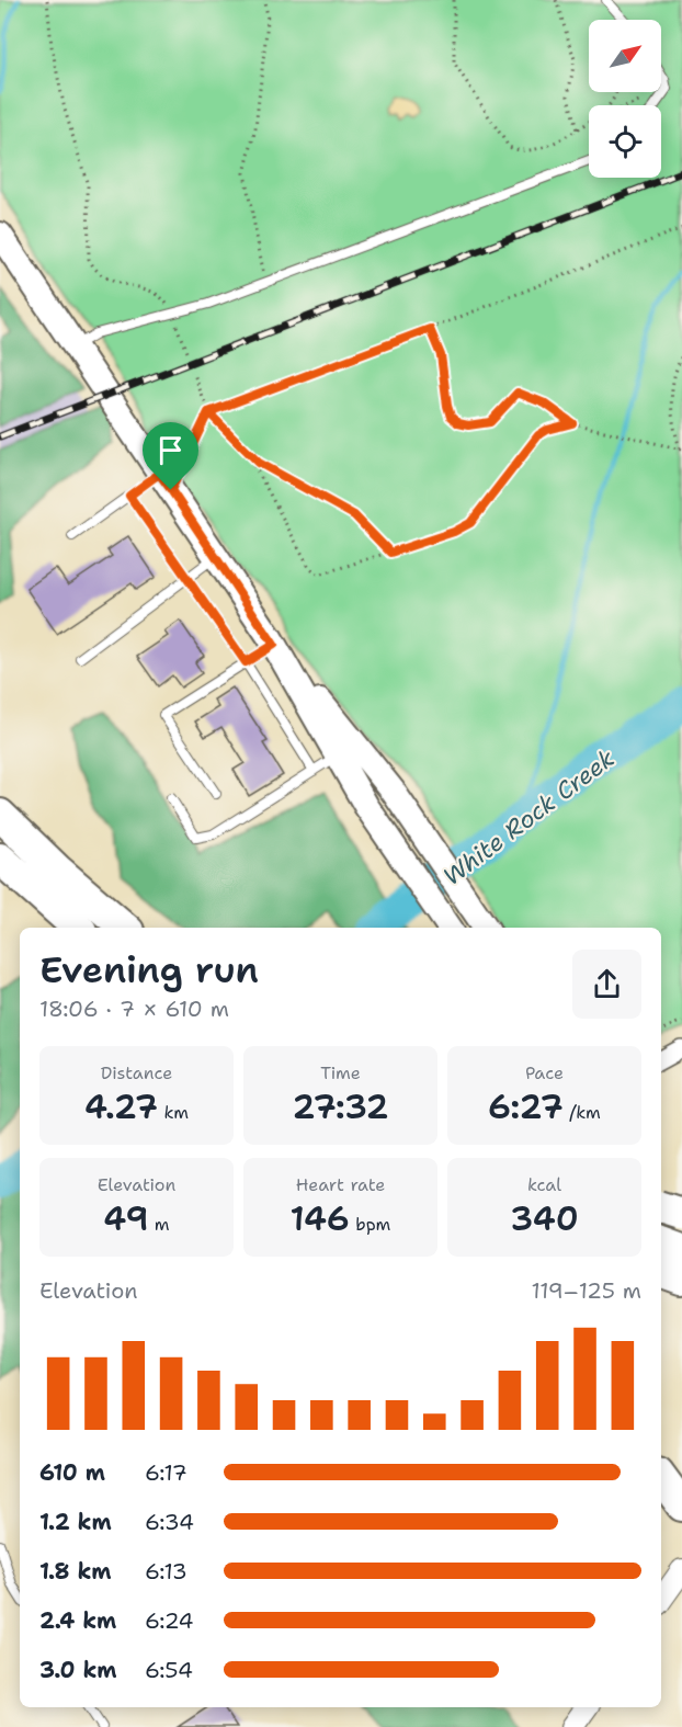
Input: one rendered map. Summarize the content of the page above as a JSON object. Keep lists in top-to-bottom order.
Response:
{
  "water": ["White Rock Creek"],
  "north": "top right",
  "page": {
    "heading": ["Evening run", "18:06 · 7 × 610 m"],
    "stats": [
      ["Distance", "4.27 km"],
      ["Time", "27:32"],
      ["Pace", "6:27 /km"],
      ["Elevation", "49 m"],
      ["Heart rate", "146 bpm"],
      ["kcal", "340"]
    ],
    "chart": ["Elevation", "119–125 m"],
    "list": [
      {
        "name": "610 m",
        "note": "6:17"
      },
      {
        "name": "1.2 km",
        "note": "6:34"
      },
      {
        "name": "1.8 km",
        "note": "6:13"
      },
      {
        "name": "2.4 km",
        "note": "6:24"
      },
      {
        "name": "3.0 km",
        "note": "6:54"
      }
    ]
  }
}
